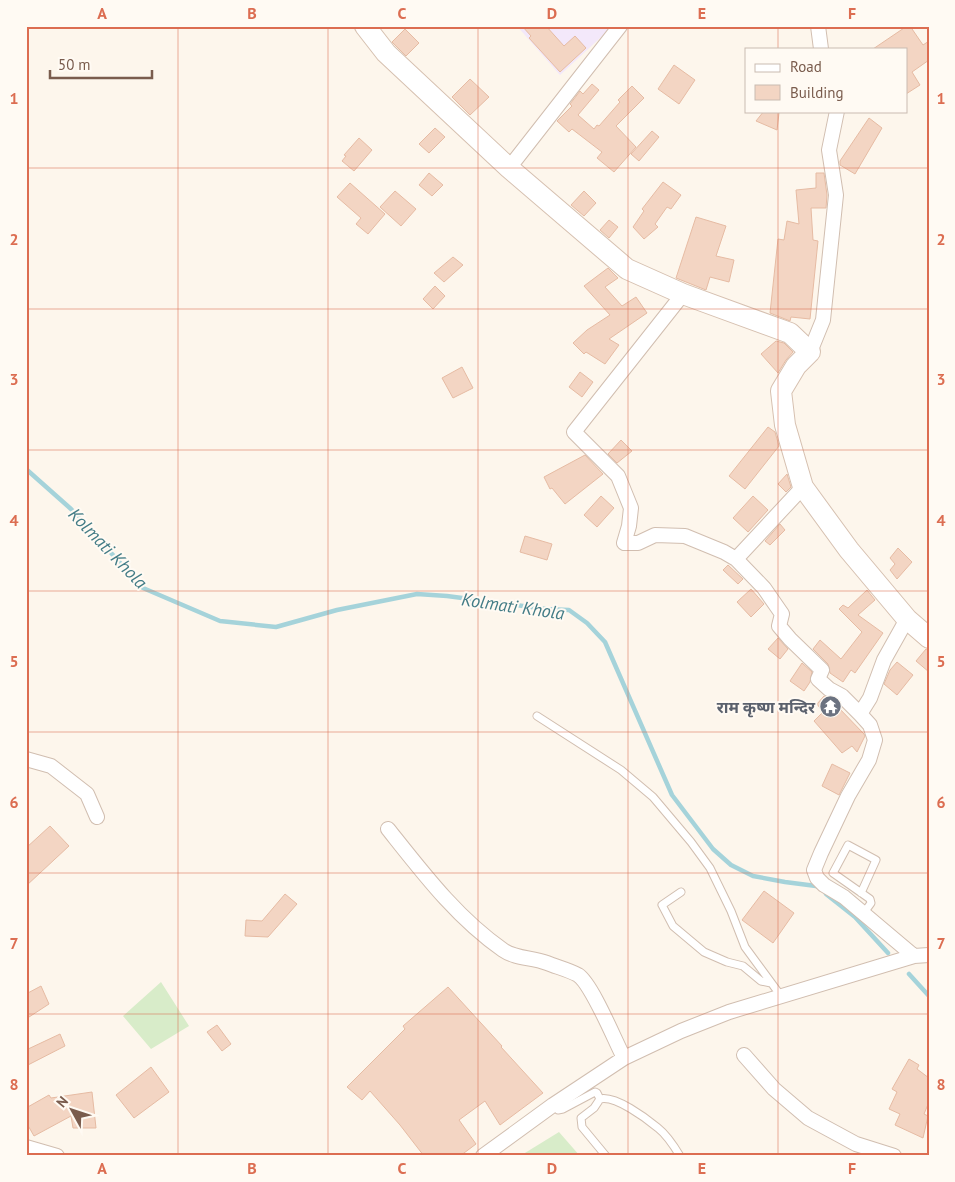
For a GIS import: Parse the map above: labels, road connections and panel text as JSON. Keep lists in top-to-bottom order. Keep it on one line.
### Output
{"water":["Kolmati Khola"],"places":{"temple":["राम कृष्ण मन्दिर"]},"legend":["Road","Building"],"scale_bar":"50 m","north":"top left","grid":{"columns":["A","B","C","D","E","F"],"rows":["1","2","3","4","5","6","7","8"]}}
